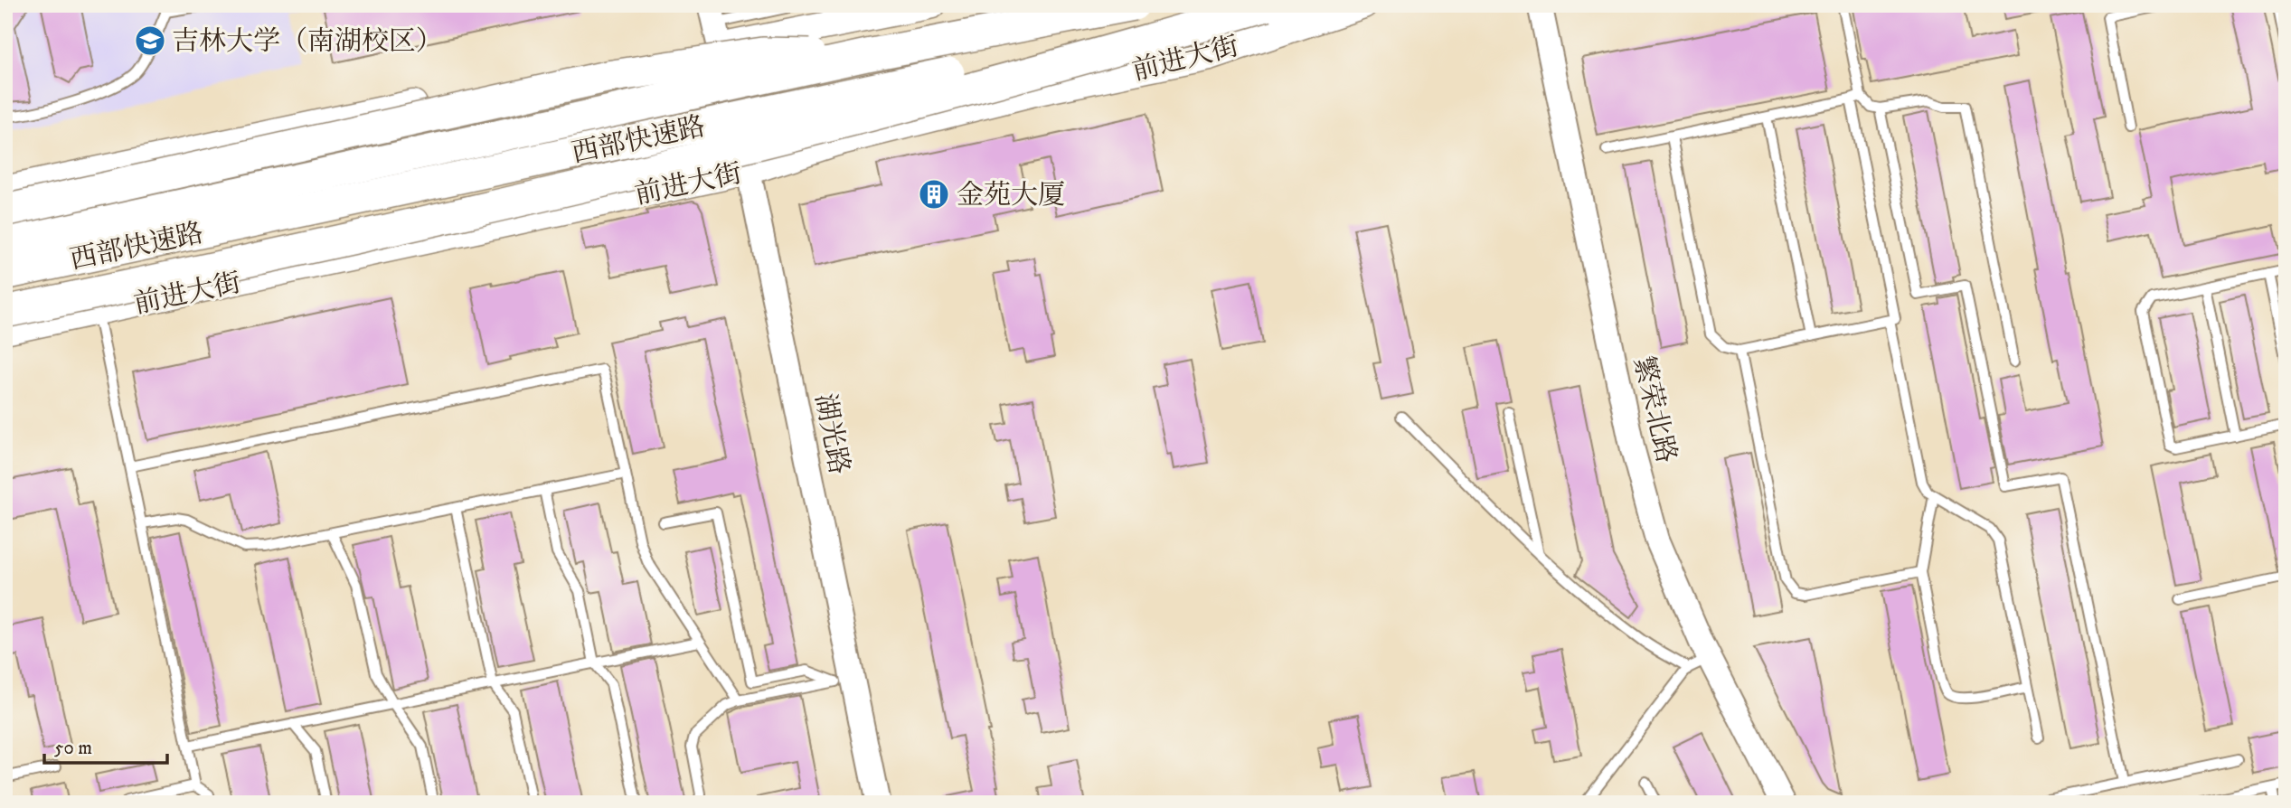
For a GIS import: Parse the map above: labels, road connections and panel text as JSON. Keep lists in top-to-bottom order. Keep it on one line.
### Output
{"streets":{"highway":["西部快速路"],"main road":["前进大街"],"street":["繁荣北路","湖光路"]},"crossings":[["前进大街","湖光路"]],"places":{"school or university":["吉林大学（南湖校区）"],"building":["金苑大厦"]},"scale_bar":"50 m"}
